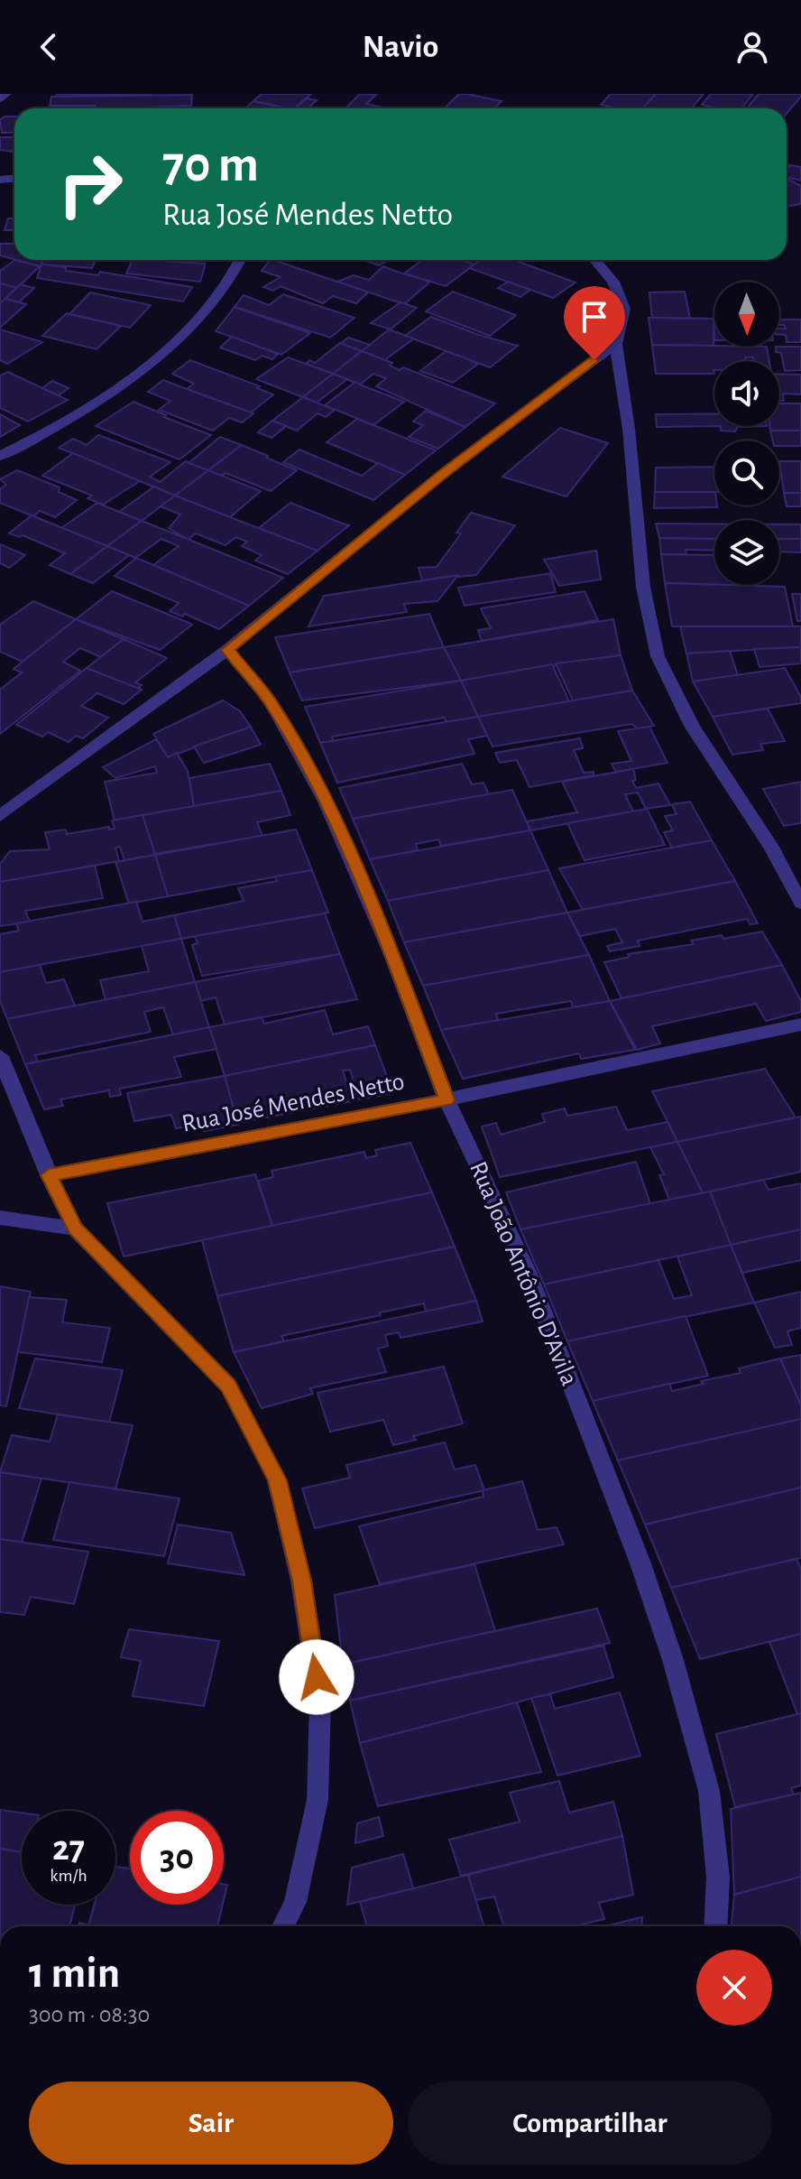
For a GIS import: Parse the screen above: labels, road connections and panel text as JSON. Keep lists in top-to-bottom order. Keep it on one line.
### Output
{"streets":{"street":["Rua José Mendes Netto","Rua João Antônio D'Avila"]},"crossings":[["Rua José Mendes Netto","Rua João Antônio D'Avila"]],"north":"bottom","page":{"header":"Navio","turn":["70 m","Rua José Mendes Netto"],"speed":"27 km/h","limit":"30","heading":["1 min","300 m · 08:30"],"buttons":["Sair","Compartilhar"]}}
